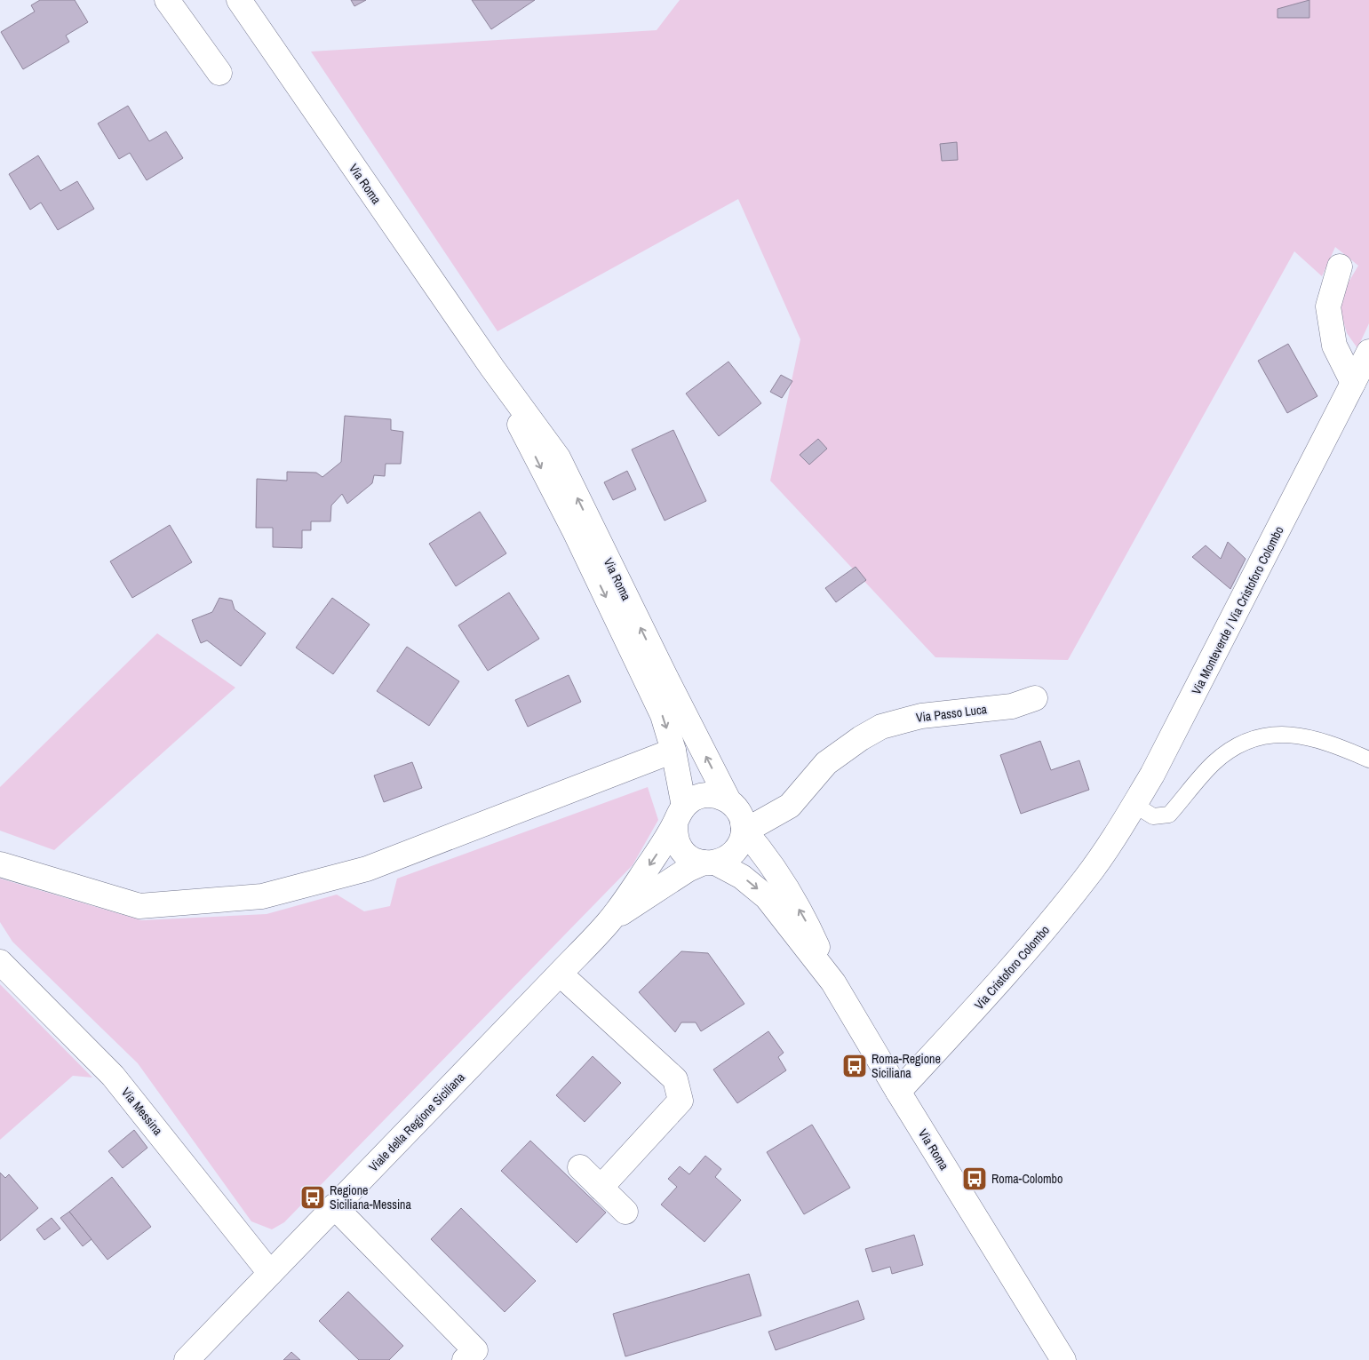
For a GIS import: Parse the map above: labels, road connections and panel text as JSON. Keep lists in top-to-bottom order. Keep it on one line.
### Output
{"streets":{"street":["Via Roma","Via Monteverde / Via Cristoforo Colombo","Via Passo Luca","Via Cristoforo Colombo","Via Messina","Viale della Regione Siciliana"]},"crossings":[["Via Roma","Via Passo Luca"],["Via Roma","Via Cristoforo Colombo"],["Via Monteverde / Via Cristoforo Colombo","Via Cristoforo Colombo"],["Via Messina","Viale della Regione Siciliana"]],"places":{"bus stop":["Roma-Regione Siciliana","Roma-Colombo","Regione Siciliana-Messina"]}}
